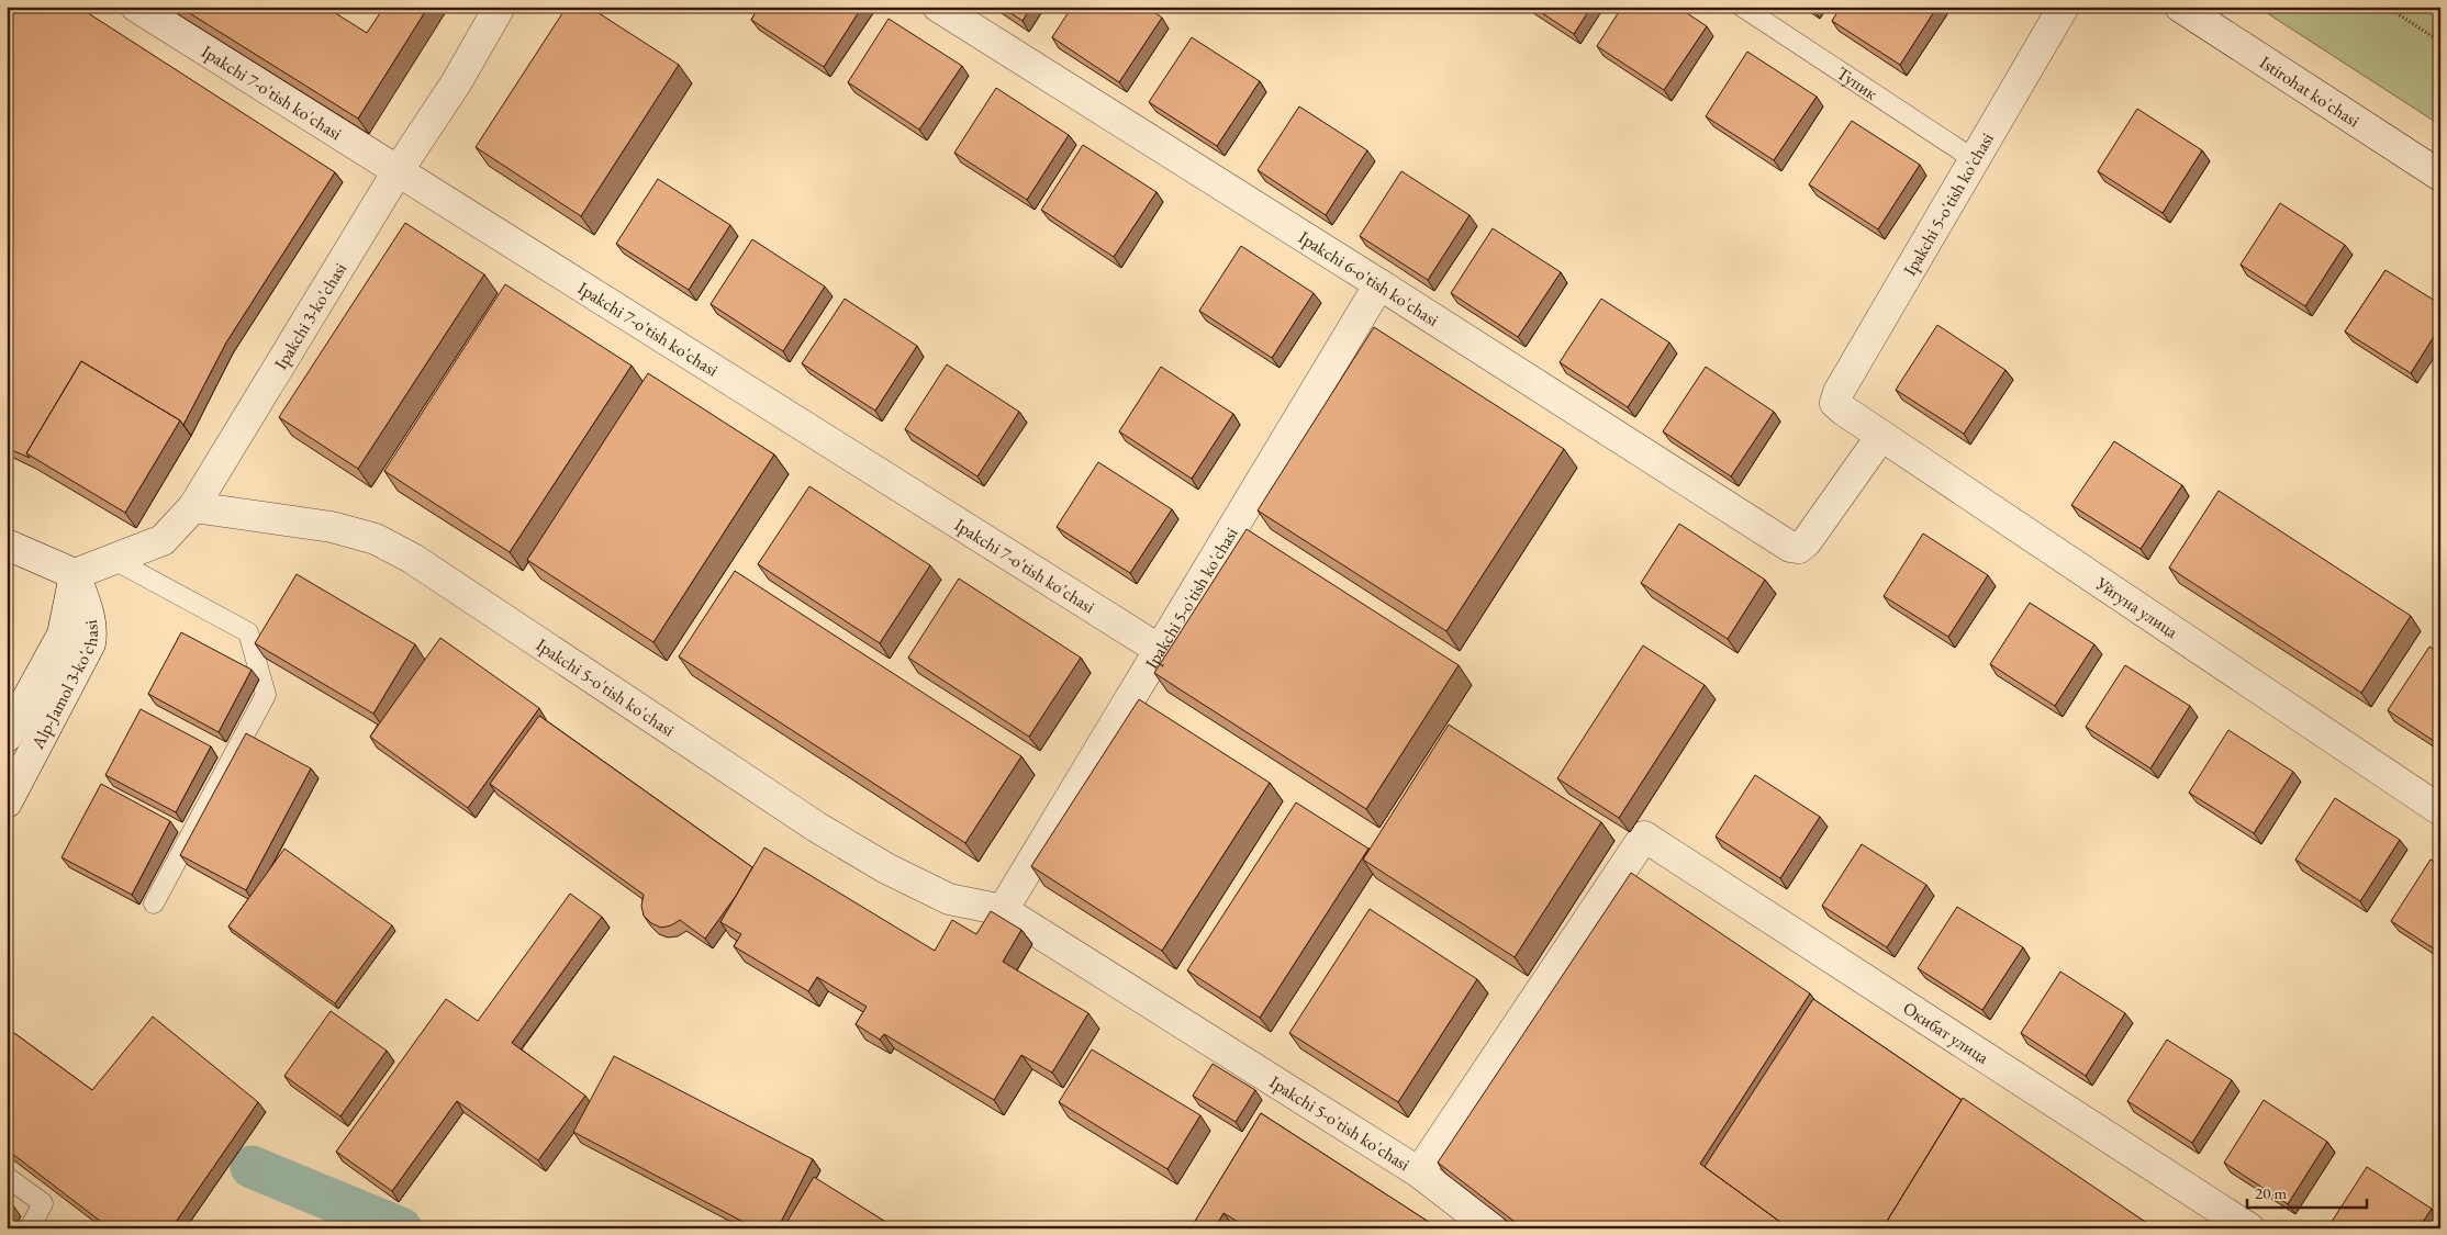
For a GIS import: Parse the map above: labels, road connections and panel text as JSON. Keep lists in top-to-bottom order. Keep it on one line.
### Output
{"streets":{"street":["Istirohat ko'chasi","Ipakchi 7-o'tish ko'chasi","Ipakchi 5-o'tish ko'chasi","Ipakchi 6-o'tish ko'chasi","Ipakchi 3-ko'chasi","Уйгуна улица","Alp-Jamol 3-ko'chasi","Окибат улица"],"lane":["Тупик"]},"crossings":[["Тупик","Ipakchi 5-o'tish ko'chasi"],["Ipakchi 7-o'tish ko'chasi","Ipakchi 5-o'tish ko'chasi"],["Ipakchi 7-o'tish ko'chasi","Ipakchi 3-ko'chasi"],["Ipakchi 5-o'tish ko'chasi","Ipakchi 6-o'tish ko'chasi"],["Ipakchi 5-o'tish ko'chasi","Ipakchi 3-ko'chasi"],["Ipakchi 5-o'tish ko'chasi","Уйгуна улица"],["Ipakchi 5-o'tish ko'chasi","Окибат улица"],["Ipakchi 6-o'tish ko'chasi","Уйгуна улица"],["Ipakchi 3-ko'chasi","Alp-Jamol 3-ko'chasi"]],"scale_bar":"20 m"}
